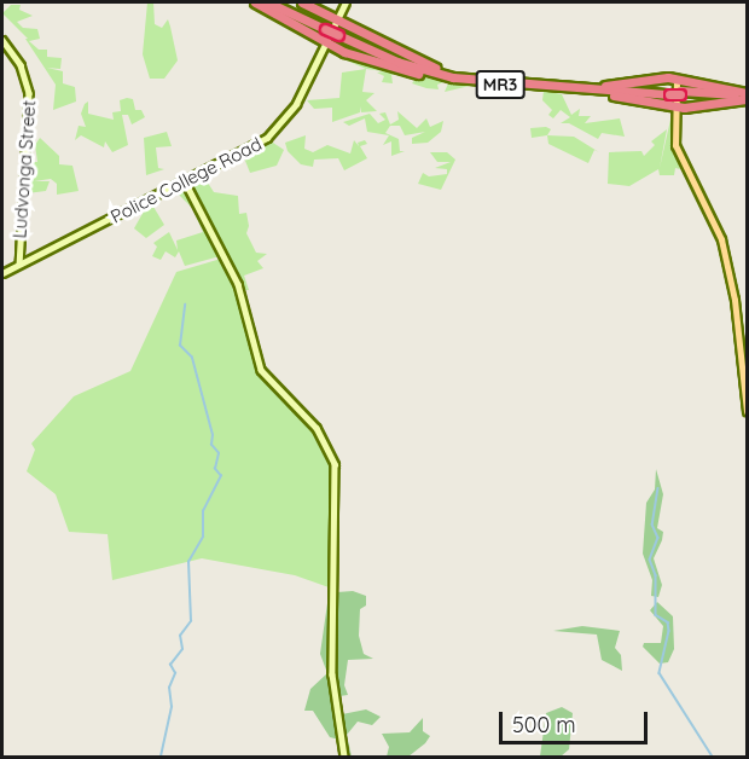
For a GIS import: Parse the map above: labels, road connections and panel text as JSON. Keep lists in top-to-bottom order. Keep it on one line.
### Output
{"streets":{"highway":["MR3"],"street":["Ludvonga Street","Police College Road"]},"crossings":[["Ludvonga Street","Police College Road"]],"scale_bar":"500 m"}
